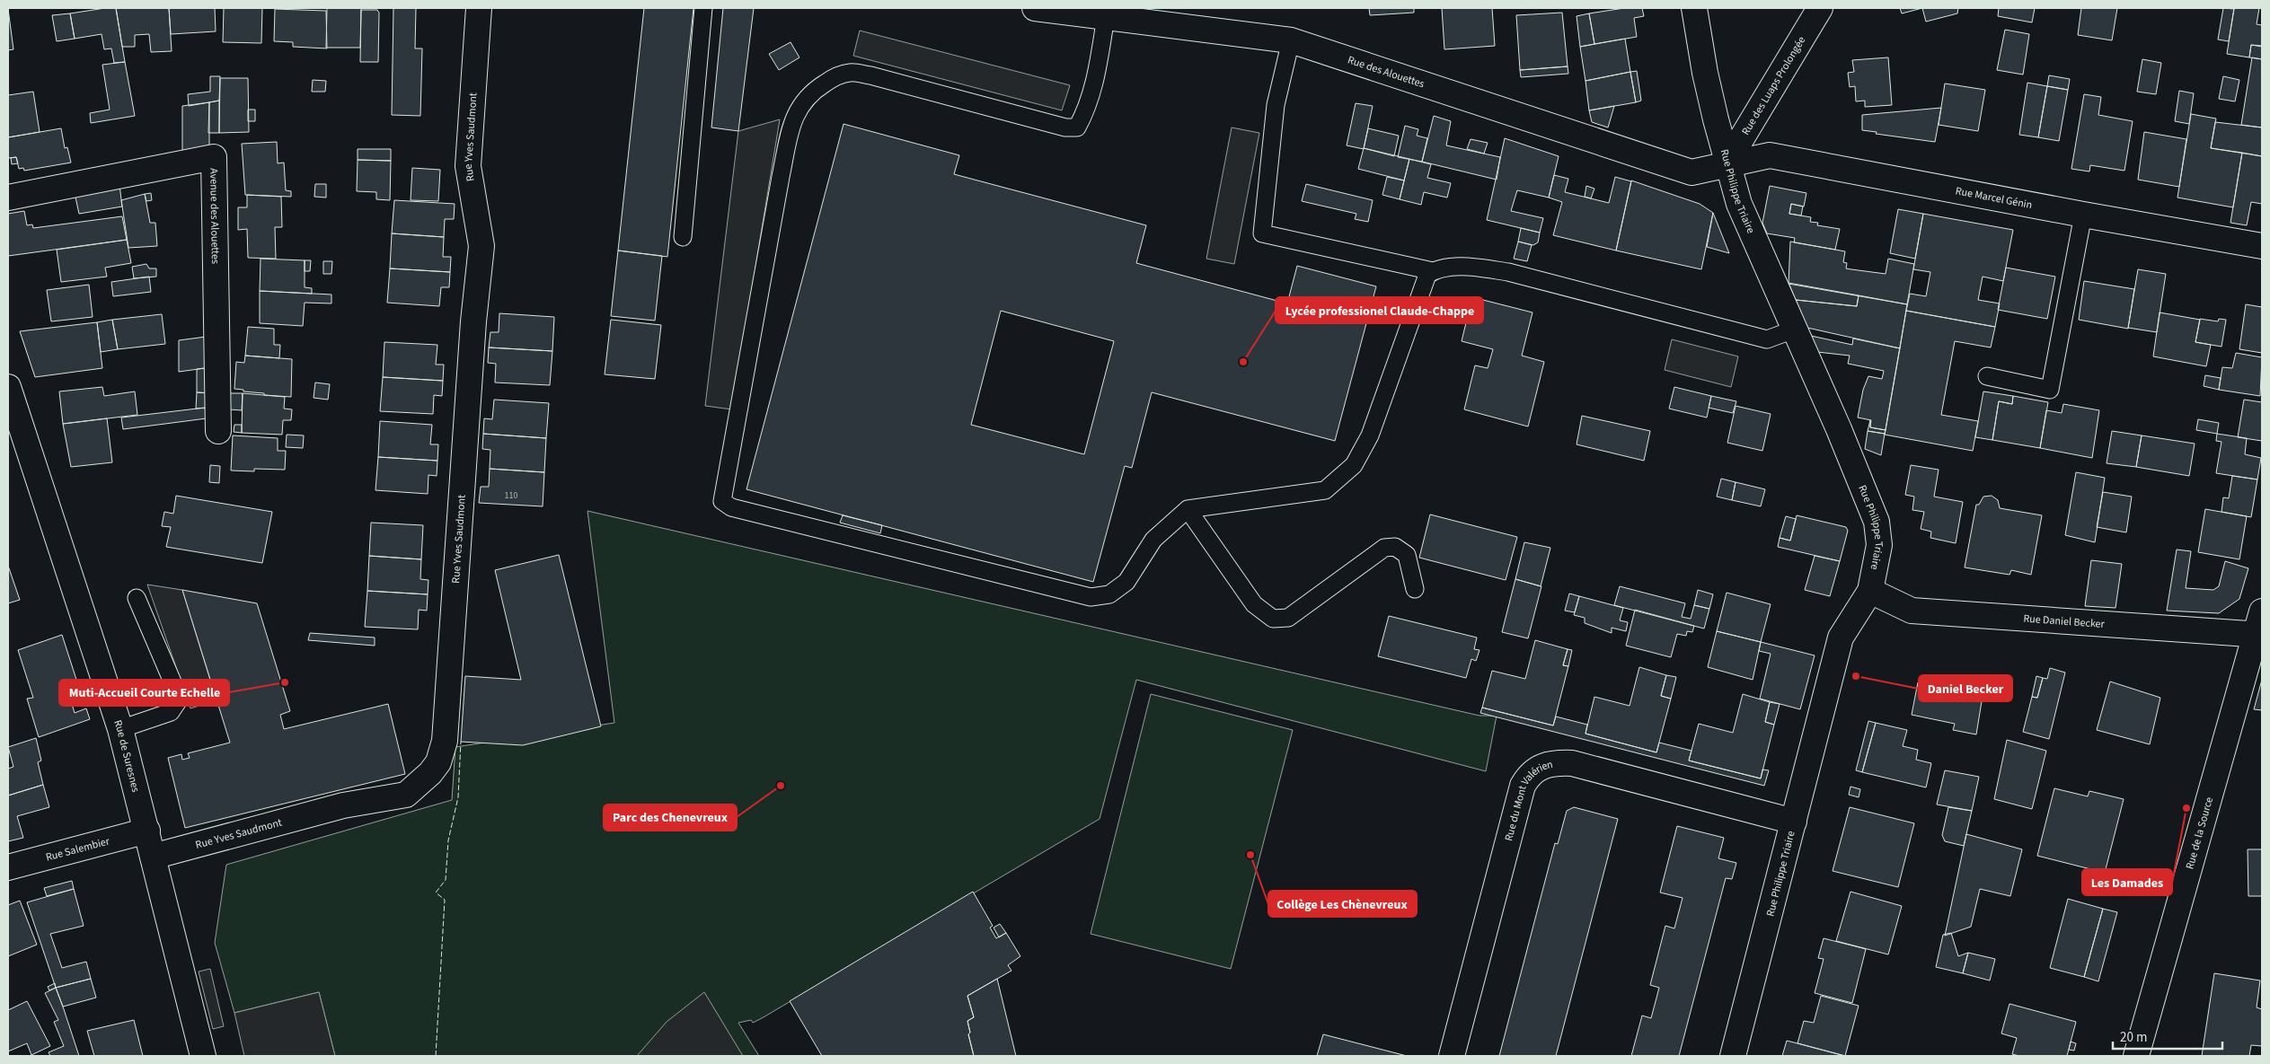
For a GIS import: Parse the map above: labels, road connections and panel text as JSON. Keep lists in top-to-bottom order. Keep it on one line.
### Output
{"streets":{"street":["Rue des Alouettes","Rue des Luaps Prolongée","Rue Yves Saudmont","Rue Philippe Triaire","Rue Marcel Génin","Avenue des Alouettes","Rue Daniel Becker","Rue de Suresnes","Rue du Mont Valérien","Rue de la Source","Rue Salembier"]},"crossings":[["Rue des Alouettes","Rue des Luaps Prolongée"],["Rue des Alouettes","Rue Philippe Triaire"],["Rue des Alouettes","Rue Marcel Génin"],["Rue des Luaps Prolongée","Rue Philippe Triaire"],["Rue des Luaps Prolongée","Rue Marcel Génin"],["Rue Yves Saudmont","Rue de Suresnes"],["Rue Philippe Triaire","Rue Marcel Génin"],["Rue Philippe Triaire","Rue Daniel Becker"],["Rue Philippe Triaire","Rue du Mont Valérien"],["Rue Daniel Becker","Rue de la Source"],["Rue de Suresnes","Rue Salembier"]],"places":["Lycée professionel Claude-Chappe","Daniel Becker","Muti-Accueil Courte Echelle","Parc des Chenevreux","Les Damades","Collège Les Chènevreux"],"house_numbers":["110"],"scale_bar":"20 m"}
